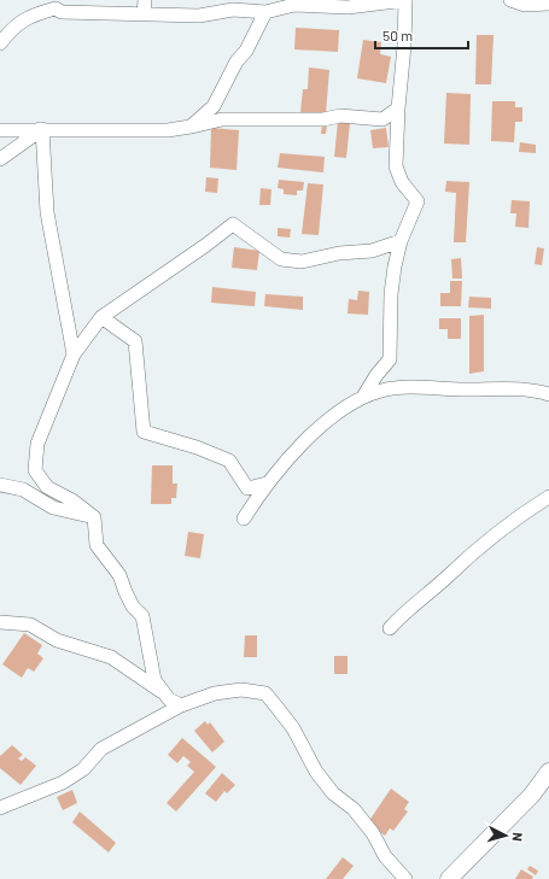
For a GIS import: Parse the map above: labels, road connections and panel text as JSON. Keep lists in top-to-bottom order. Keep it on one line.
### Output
{"scale_bar":"50 m","north":"right"}
